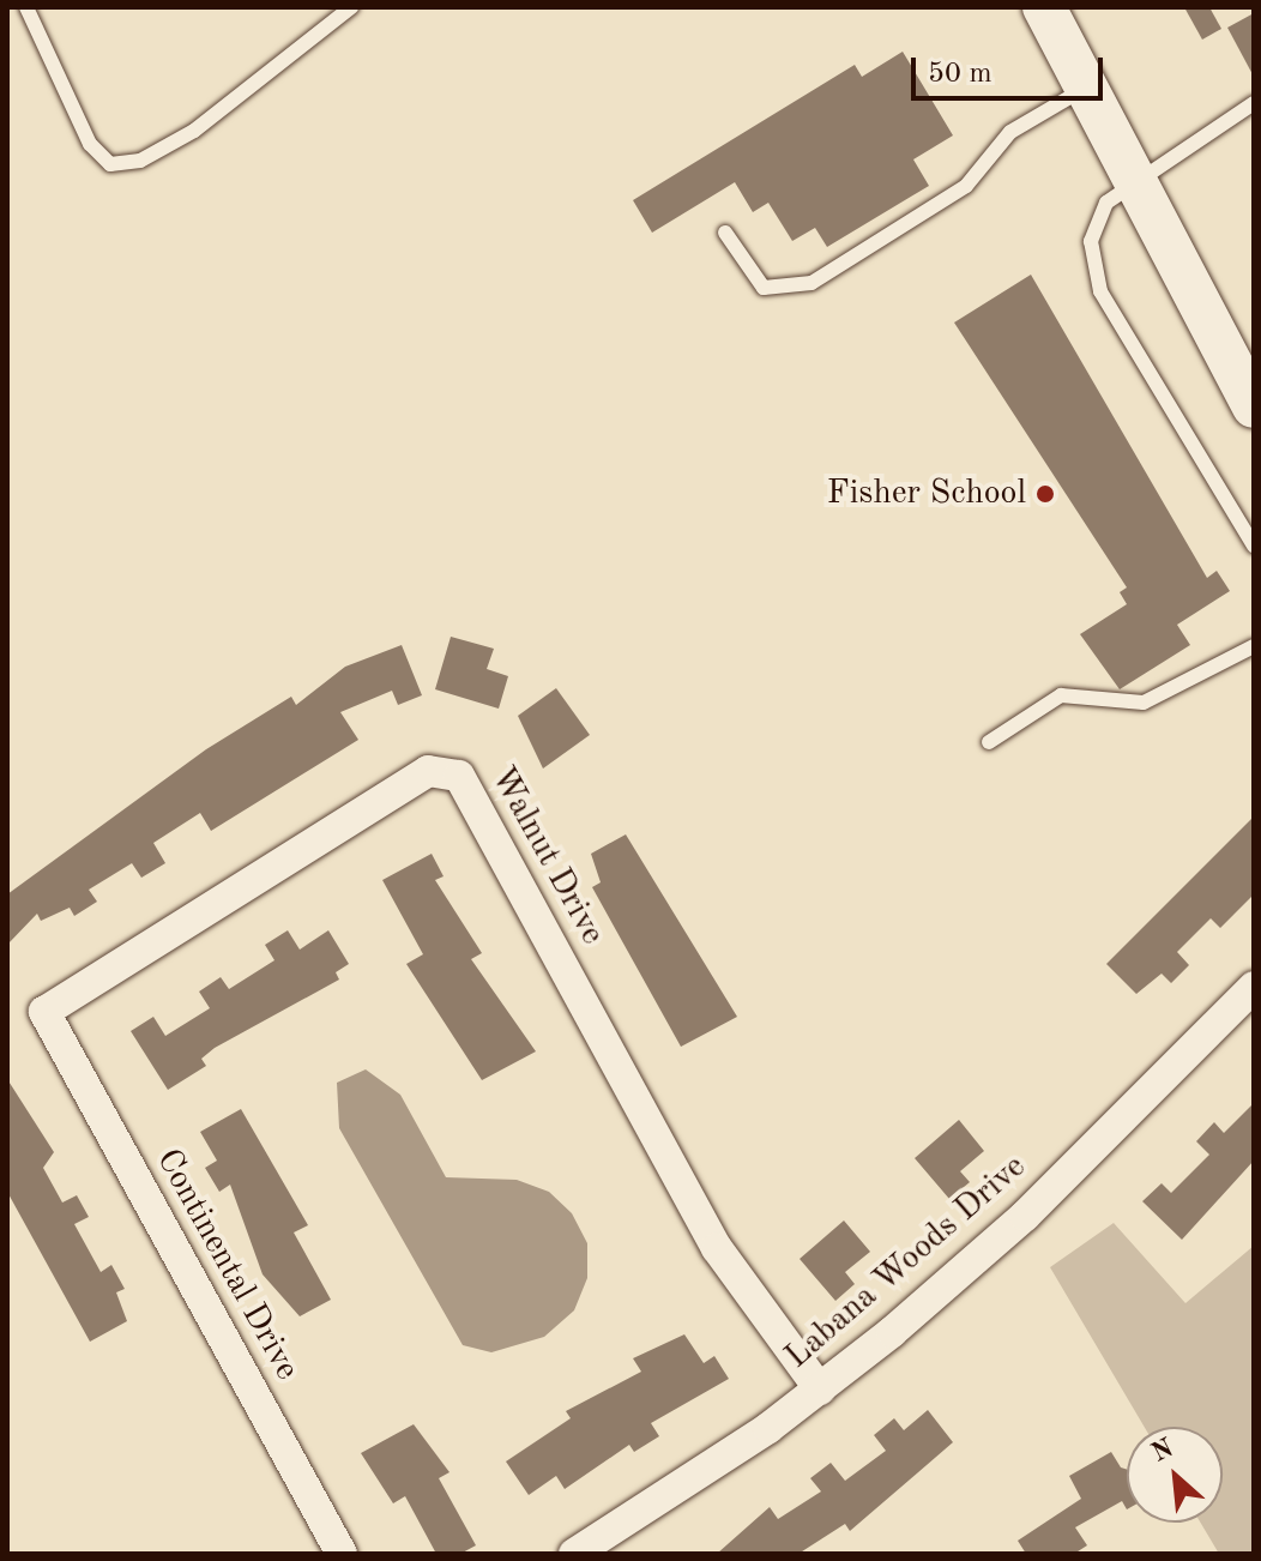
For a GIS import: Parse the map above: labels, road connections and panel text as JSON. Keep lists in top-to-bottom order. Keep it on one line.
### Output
{"streets":{"street":["Walnut Drive","Labana Woods Drive","Continental Drive"]},"crossings":[["Walnut Drive","Labana Woods Drive"],["Walnut Drive","Continental Drive"]],"places":["Fisher School"],"scale_bar":"50 m","north":"top left"}
